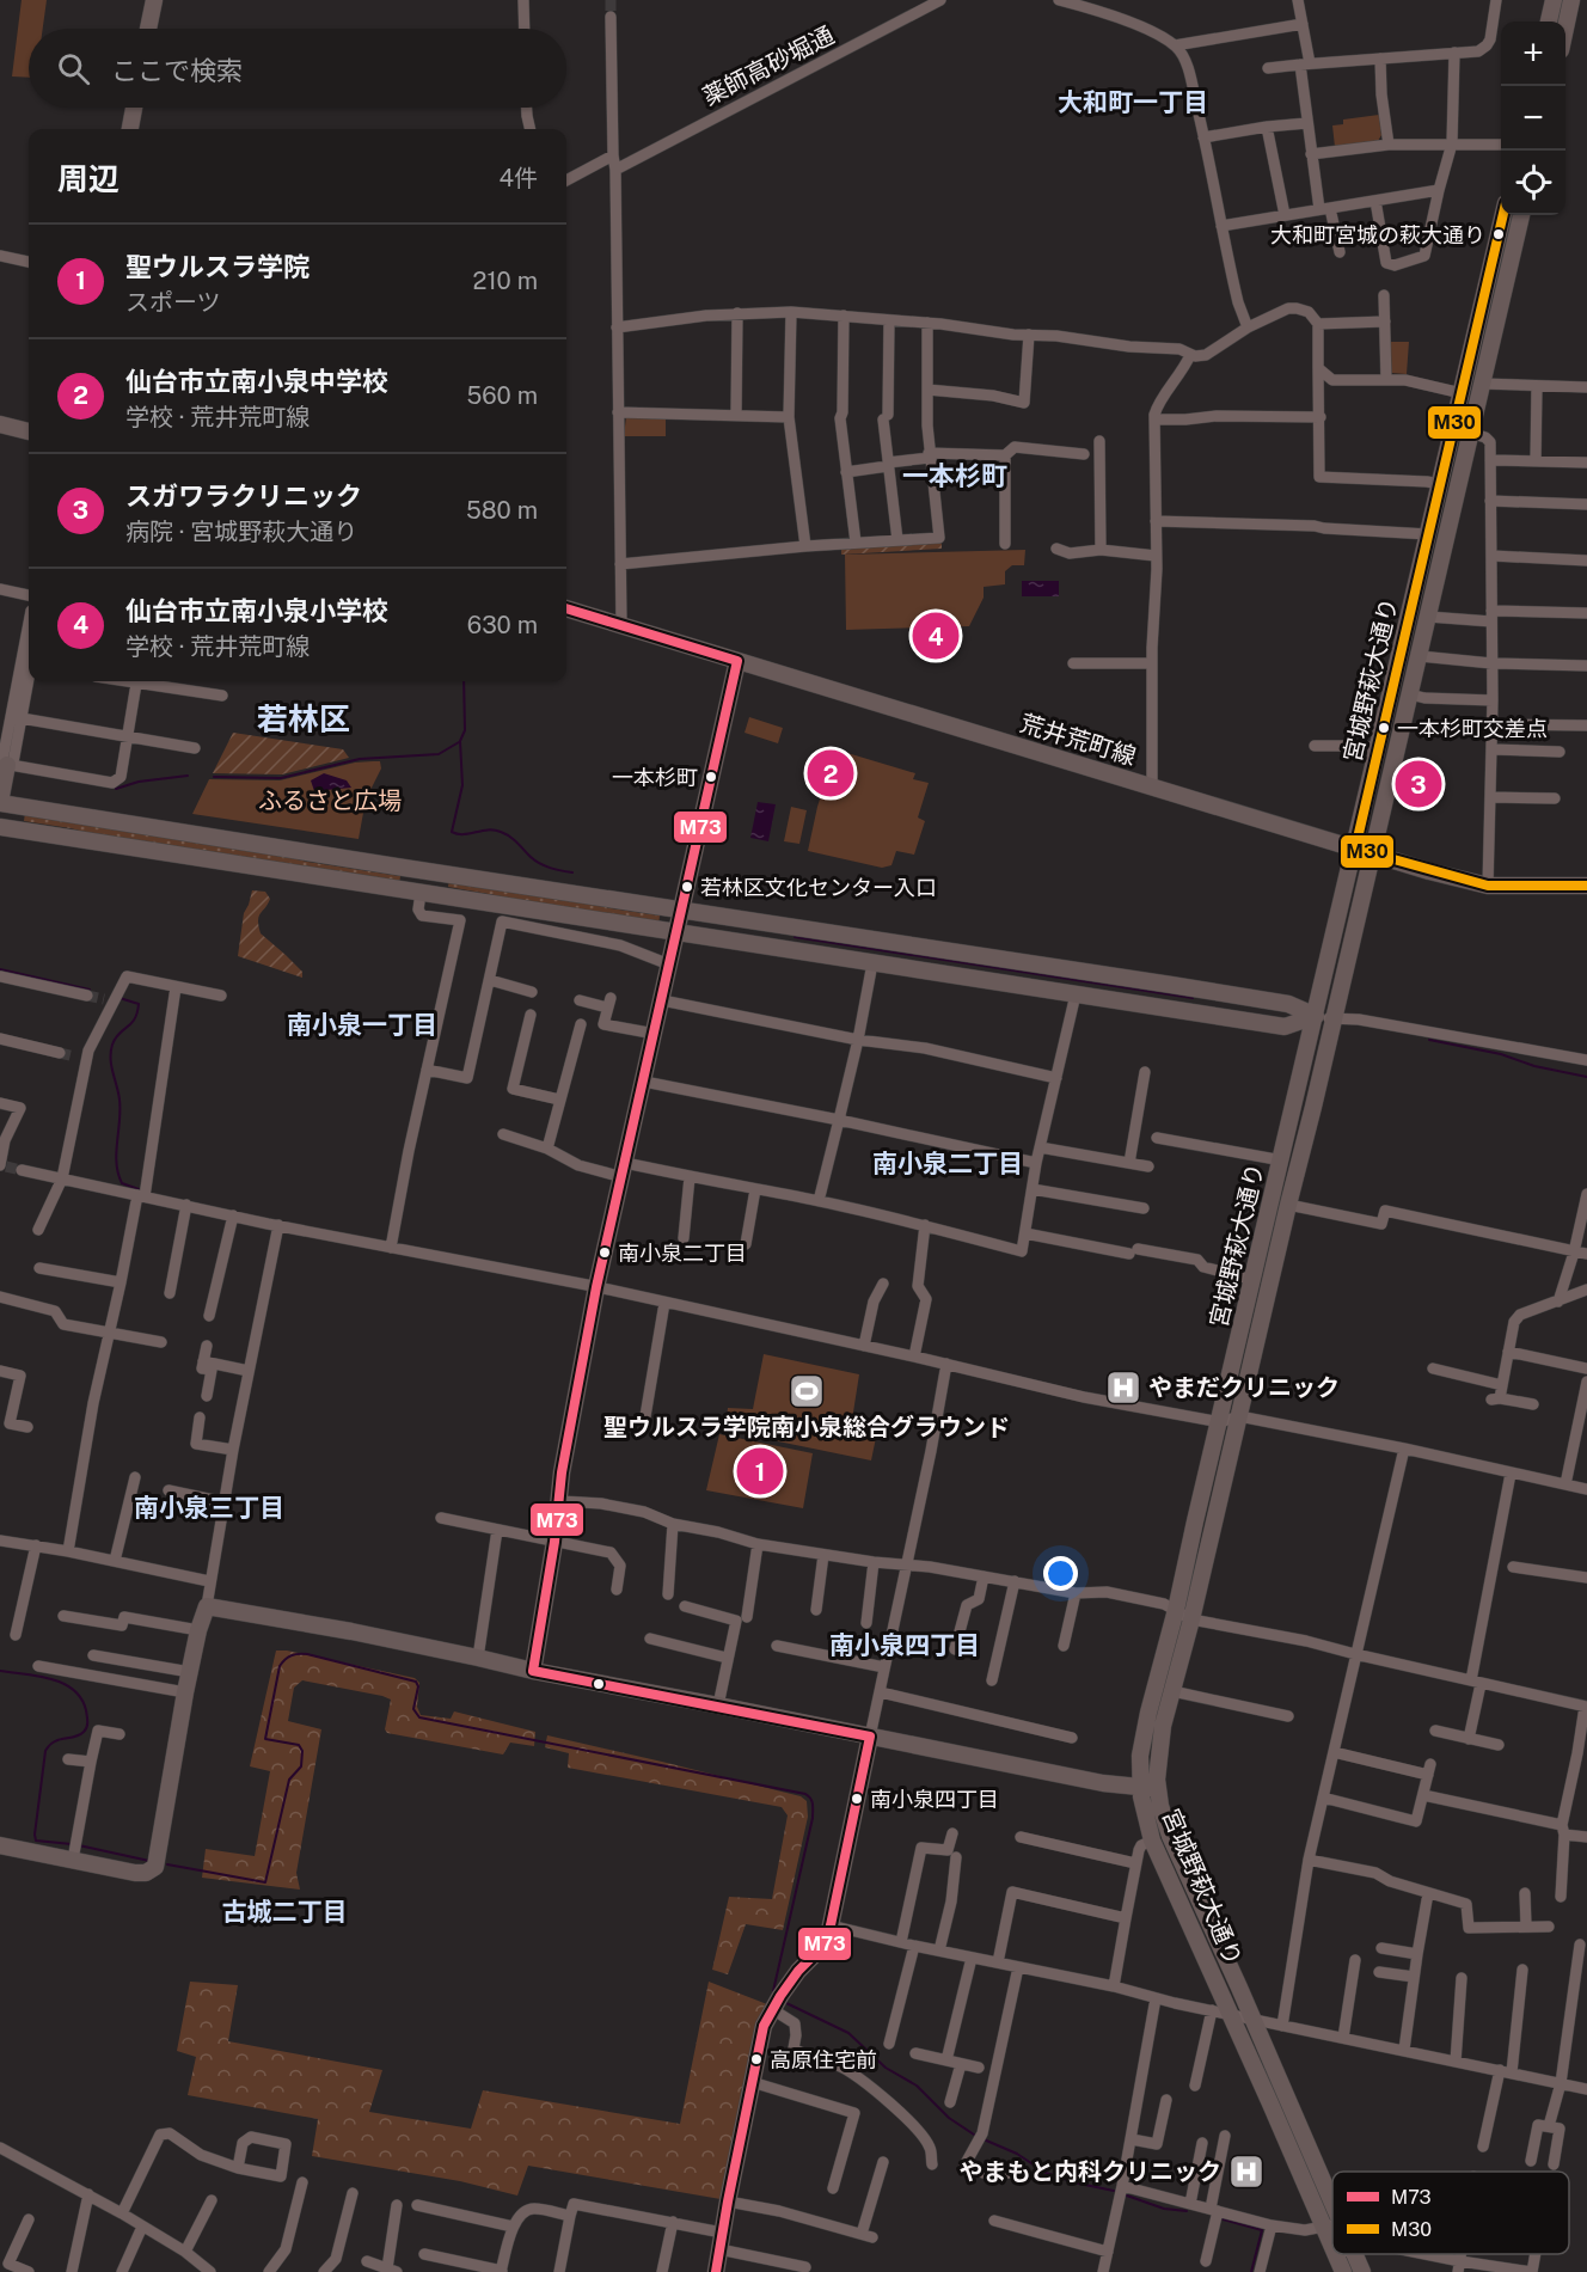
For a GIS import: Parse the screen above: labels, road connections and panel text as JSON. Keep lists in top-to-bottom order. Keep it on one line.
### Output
{"streets":{"street":["薬師高砂堀通","宮城野萩大通り","荒井荒町線"]},"crossings":[["宮城野萩大通り","荒井荒町線"]],"districts":["大和町一丁目","一本杉町","若林区","南小泉一丁目","南小泉二丁目","南小泉三丁目","南小泉四丁目","古城二丁目"],"parks":["ふるさと広場"],"places":{"other":["大和町宮城の萩大通り","一本杉町交差点","一本杉町","若林区文化センター入口","南小泉二丁目","南小泉四丁目","高原住宅前"],"hospital":["やまだクリニック","やまもと内科クリニック"],"sports":["聖ウルスラ学院南小泉総合グラウンド"]},"lines":["transit line M30","transit line M73"],"legend":["M73","M30"],"page":{"map_buttons":["+","−"],"search":"ここで検索","heading":["周辺","4件"],"list":[{"mark":"1","name":"聖ウルスラ学院","note":"スポーツ","value":"210 m"},{"mark":"2","name":"仙台市立南小泉中学校","note":"学校 · 荒井荒町線","value":"560 m"},{"mark":"3","name":"スガワラクリニック","note":"病院 · 宮城野萩大通り","value":"580 m"},{"mark":"4","name":"仙台市立南小泉小学校","note":"学校 · 荒井荒町線","value":"630 m"}],"pins":["4","2","3","1"]}}
